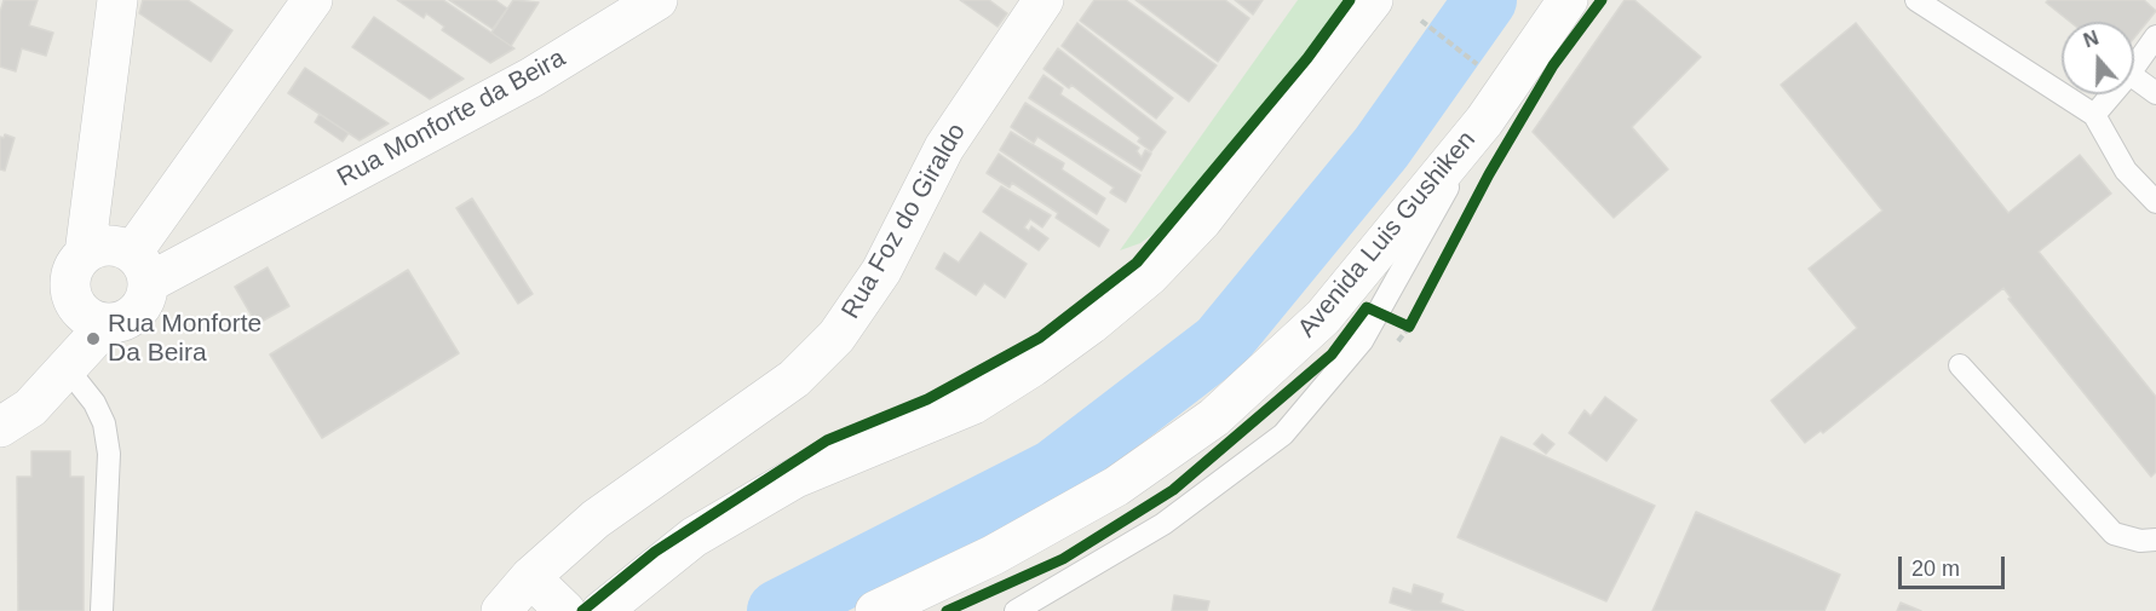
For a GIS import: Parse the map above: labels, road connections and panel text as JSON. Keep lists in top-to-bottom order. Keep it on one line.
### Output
{"streets":{"street":["Rua Monforte da Beira","Rua Foz do Giraldo","Avenida Luis Gushiken"]},"places":["Rua Monforte Da Beira"],"scale_bar":"20 m","north":"top"}
